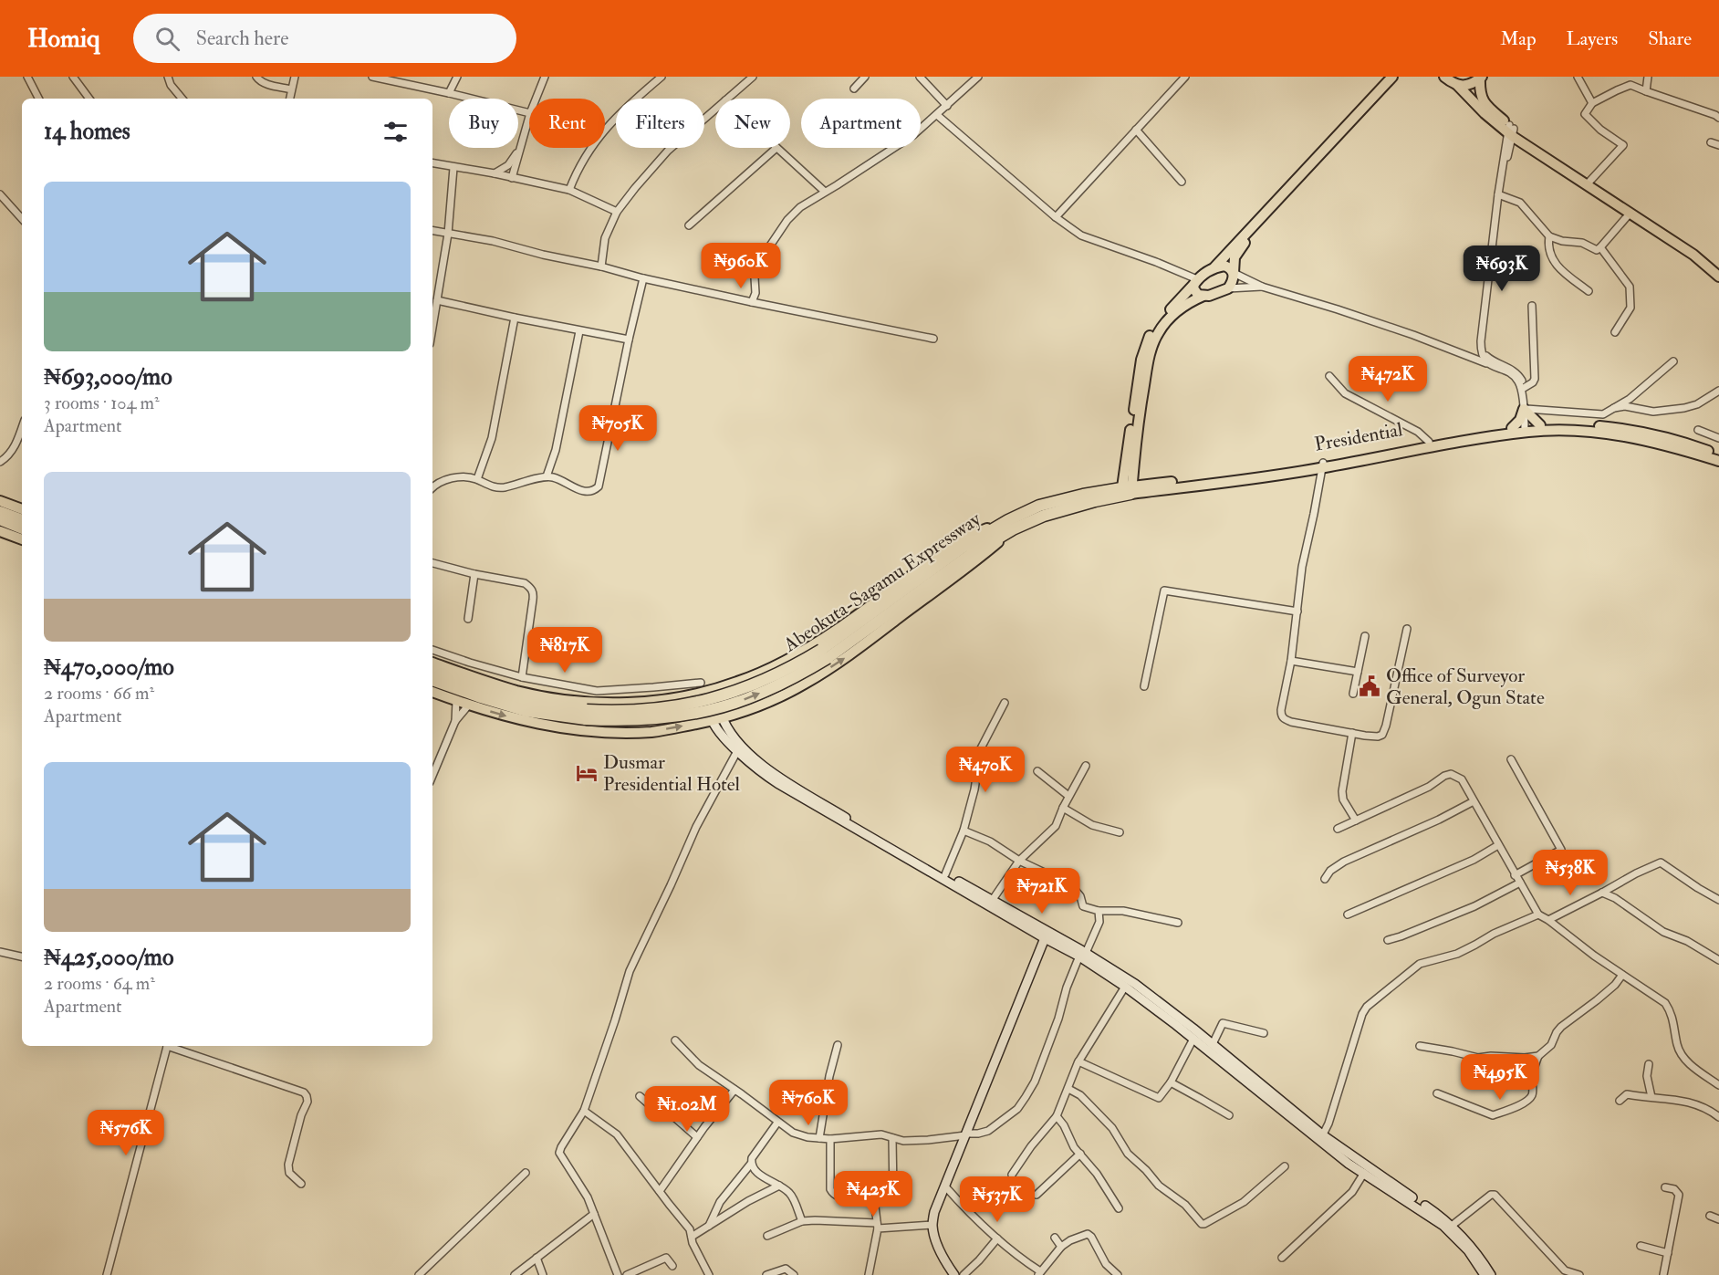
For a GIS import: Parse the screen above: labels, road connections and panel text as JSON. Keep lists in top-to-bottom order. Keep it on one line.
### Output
{"streets":{"highway":["Abeokuta-Sagamu Expressway"],"main road":["Presidential"]},"places":{"public building":["Office of Surveyor General, Ogun State"],"hotel":["Dusmar Presidential Hotel"]},"page":{"header":"Homiq","search":"Search here","nav":["Map","Layers","Share"],"chip":["Buy","Rent","Filters","New","Apartment"],"heading":"14 homes","list":[{"name":"₦693,000/mo","note":"3 rooms · 104 m² · Apartment"},{"name":"₦470,000/mo","note":"2 rooms · 66 m² · Apartment"},{"name":"₦425,000/mo","note":"2 rooms · 64 m² · Apartment"}],"price":["₦960K","₦693K","₦472K","₦705K","₦817K","₦470K","₦538K","₦721K","₦495K","₦760K","₦1.02M","₦576K","₦425K","₦537K"]}}
